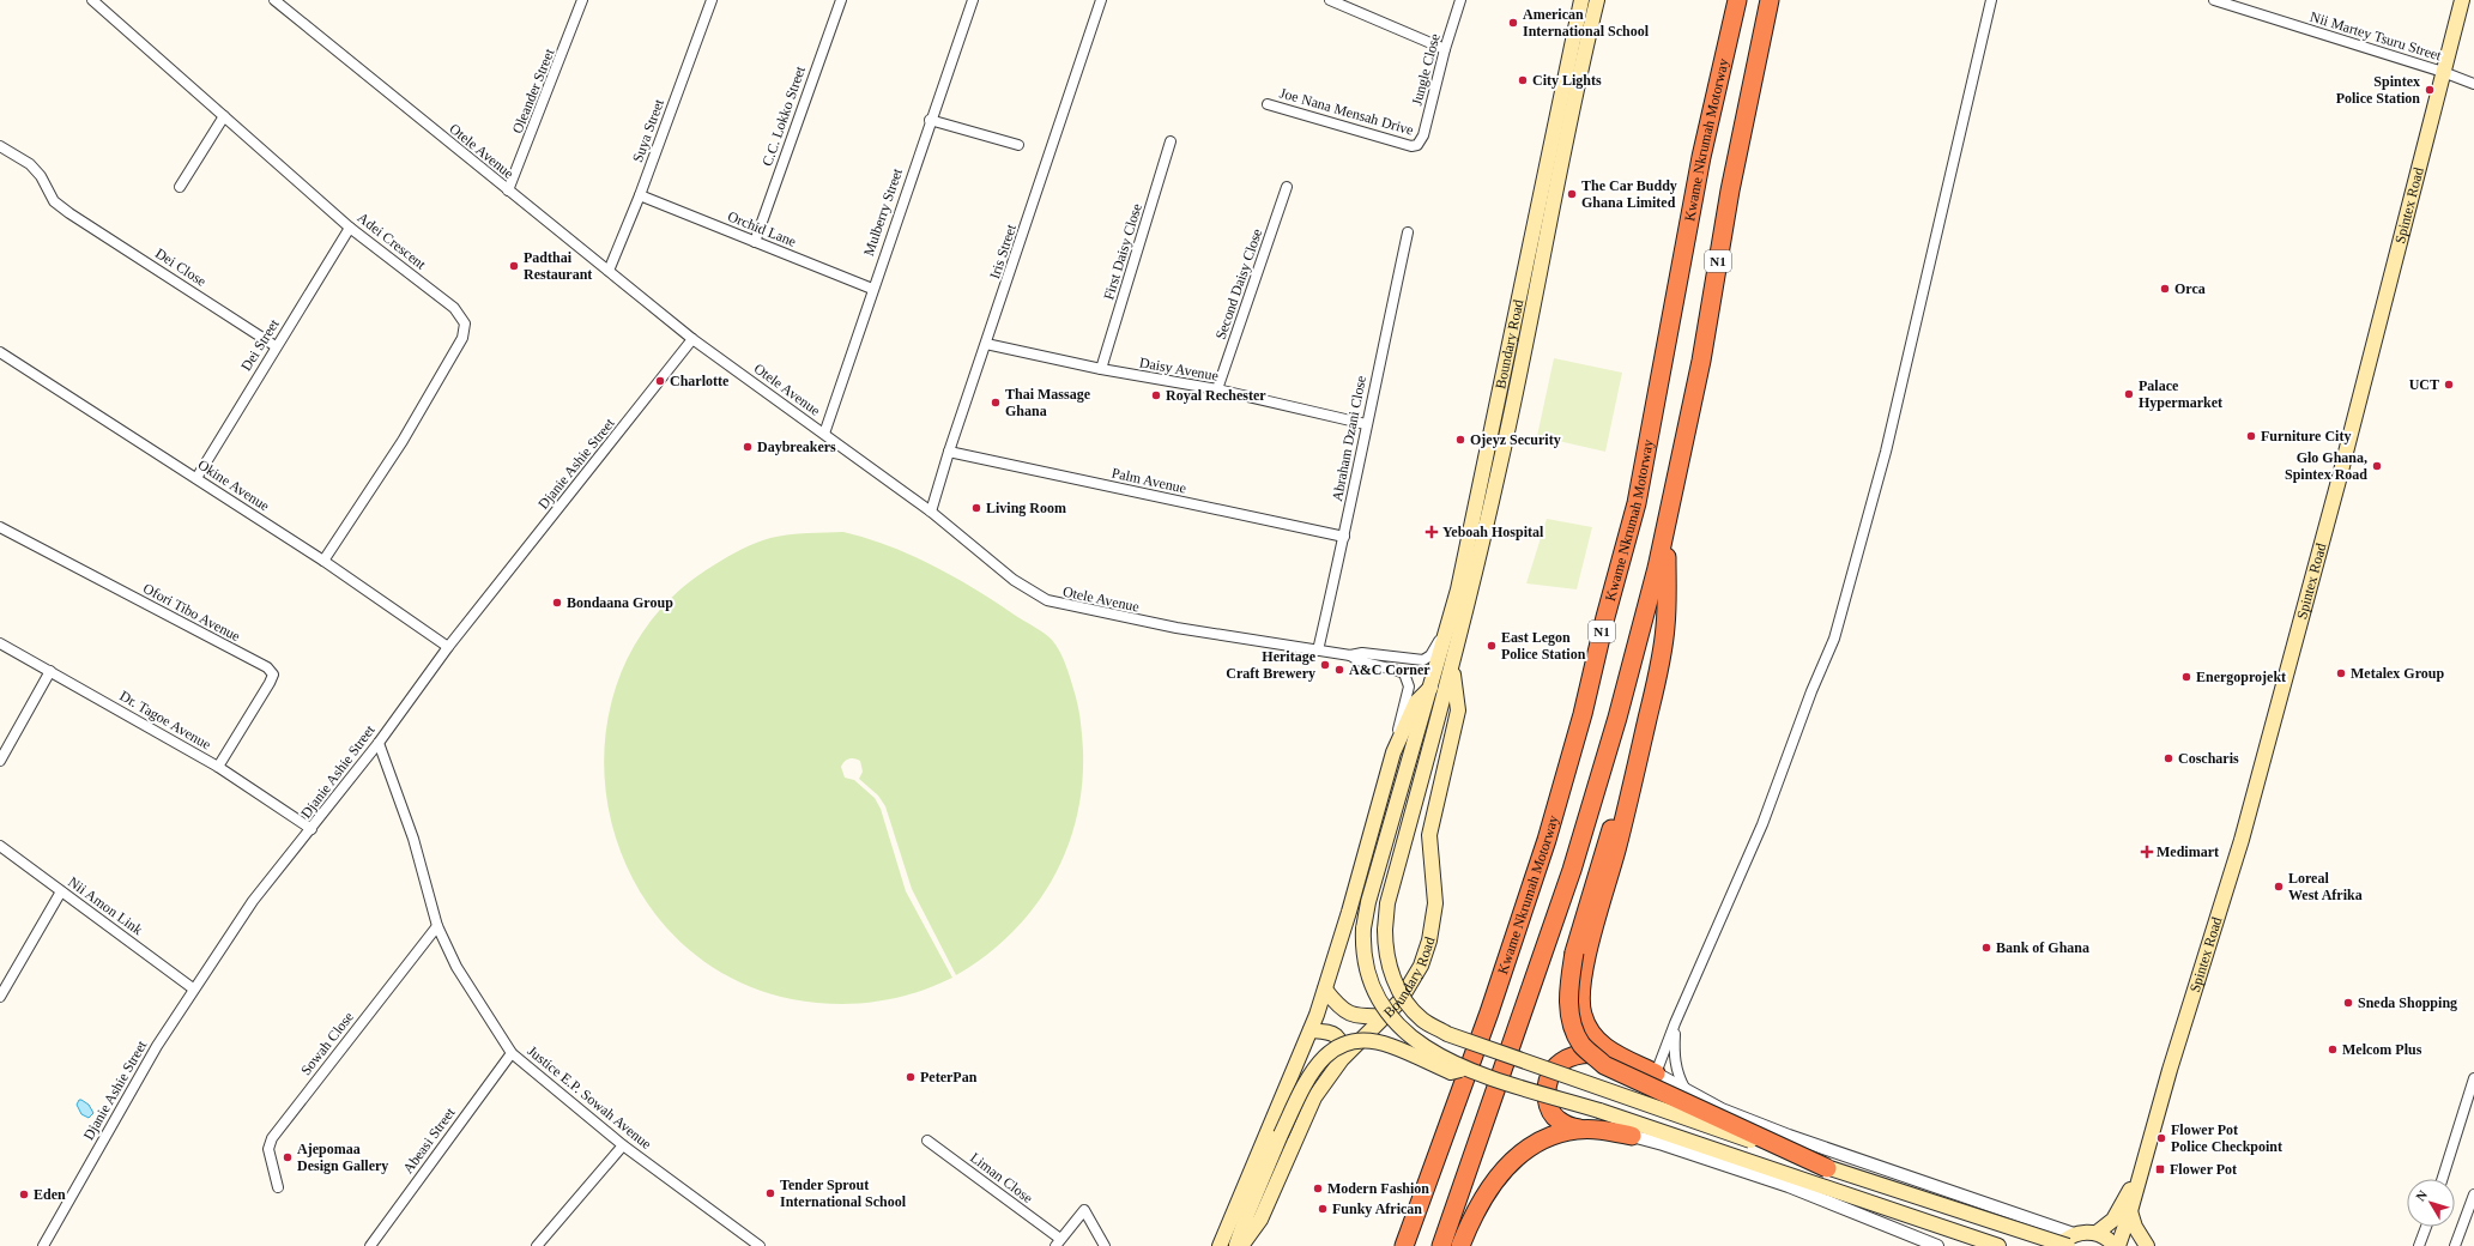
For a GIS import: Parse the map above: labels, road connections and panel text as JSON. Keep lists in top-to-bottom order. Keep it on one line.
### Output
{"streets":{"highway":["Kwame Nkrumah Motorway","N1"],"main road":["Spintex Road","Boundary Road"],"street":["Nii Martey Tsuru Street","Jungle Close","Oleander Street","Joe Nana Mensah Drive","C.C. Lokko Street","Suya Street","Otele Avenue","Mulberry Street","Orchid Lane","Adei Crescent","Iris Street","First Daisy Close","Dei Close","Second Daisy Close","Dei Street","Daisy Avenue","Abraham Dzani Close","Djanie Ashie Street","Palm Avenue","Okine Avenue","Ofori Tibo Avenue","Dr. Tagoe Avenue","Nii Amon Link","Sowah Close","Justice E.P. Sowah Avenue","Abeasi Street","Liman Close"]},"crossings":[["Nii Martey Tsuru Street","Spintex Road"],["Jungle Close","Joe Nana Mensah Drive"],["Oleander Street","Otele Avenue"],["C.C. Lokko Street","Orchid Lane"],["Suya Street","Otele Avenue"],["Suya Street","Orchid Lane"],["Otele Avenue","Mulberry Street"],["Otele Avenue","Iris Street"],["Otele Avenue","Boundary Road"],["Otele Avenue","Abraham Dzani Close"],["Otele Avenue","Djanie Ashie Street"],["Mulberry Street","Orchid Lane"],["Adei Crescent","Dei Street"],["Adei Crescent","Okine Avenue"],["Iris Street","Daisy Avenue"],["Iris Street","Palm Avenue"],["First Daisy Close","Daisy Avenue"],["Dei Close","Dei Street"],["Second Daisy Close","Daisy Avenue"],["Dei Street","Okine Avenue"],["Daisy Avenue","Abraham Dzani Close"],["Abraham Dzani Close","Palm Avenue"],["Djanie Ashie Street","Okine Avenue"],["Djanie Ashie Street","Dr. Tagoe Avenue"],["Djanie Ashie Street","Nii Amon Link"],["Djanie Ashie Street","Justice E.P. Sowah Avenue"],["Ofori Tibo Avenue","Dr. Tagoe Avenue"],["Sowah Close","Justice E.P. Sowah Avenue"],["Justice E.P. Sowah Avenue","Abeasi Street"]],"places":{"other":["American International School","City Lights","Spintex Police Station","The Car Buddy Ghana Limited","Padthai Restaurant","Orca","Charlotte","UCT","Palace Hypermarket","Royal Rechester","Thai Massage Ghana","Furniture City","Ojeyz Security","Daybreakers","Glo Ghana, Spintex Road","Living Room","Bondaana Group","East Legon Police Station","Heritage Craft Brewery","A&C Corner","Metalex Group","Energoprojekt","Coscharis","Loreal West Afrika","Bank of Ghana","Sneda Shopping","Melcom Plus","PeterPan","Flower Pot Police Checkpoint","Ajepomaa Design Gallery","Modern Fashion","Tender Sprout International School","Eden","Funky African"],"health":["Yeboah Hospital","Medimart"],"transit":["Flower Pot"]},"north":"top left"}
